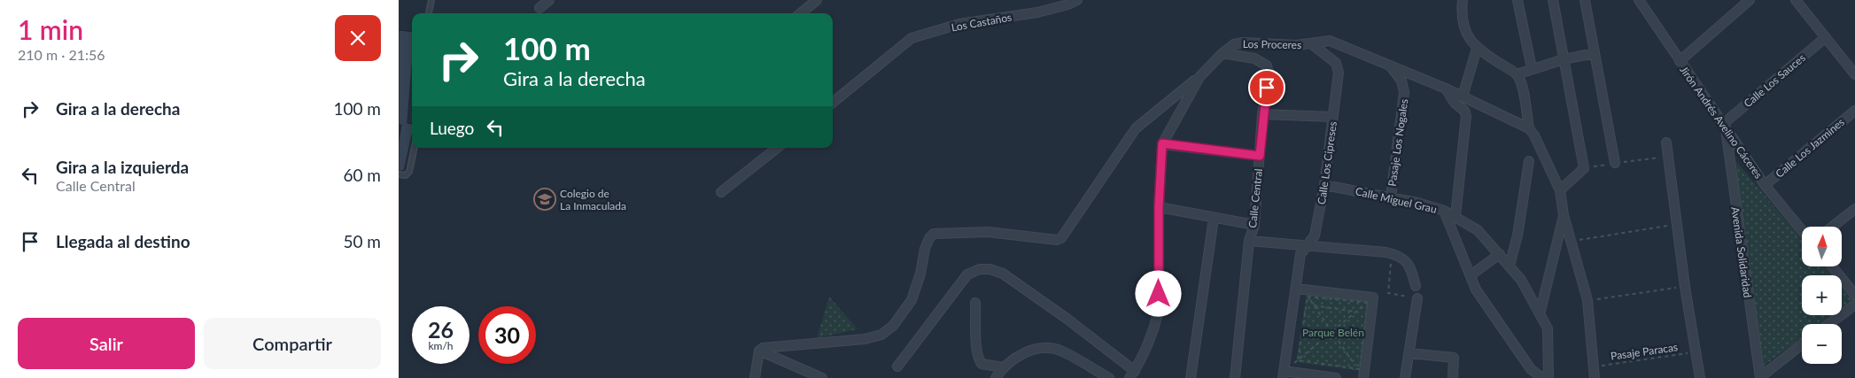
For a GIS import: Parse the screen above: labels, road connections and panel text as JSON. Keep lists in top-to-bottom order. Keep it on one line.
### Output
{"streets":{"street":["Los Castaños","Los Proceres","Calle Los Sauces","Jirón Andrés Avelino Cáceres","Pasaje Los Nogales","Calle Los Jazmines","Calle Los Cipreses","Calle Central","Calle Miguel Grau","Avenida Solidaridad"],"path":["Pasaje Paracas"]},"crossings":[["Los Proceres","Pasaje Los Nogales"],["Los Proceres","Calle Los Cipreses"],["Los Proceres","Calle Central"],["Calle Los Sauces","Jirón Andrés Avelino Cáceres"],["Calle Los Sauces","Avenida Solidaridad"],["Jirón Andrés Avelino Cáceres","Calle Los Jazmines"],["Jirón Andrés Avelino Cáceres","Avenida Solidaridad"],["Pasaje Los Nogales","Calle Miguel Grau"],["Calle Los Cipreses","Calle Miguel Grau"]],"parks":["Parque Belén"],"places":{"school or university":["Colegio de La Inmaculada"]},"north":"top","page":{"heading":["1 min","210 m · 21:56"],"turn":["100 m","Gira a la derecha"],"list":[{"name":"Gira a la derecha","value":"100 m"},{"name":"Gira a la izquierda","note":"Calle Central","value":"60 m"},{"name":"Llegada al destino","value":"50 m"}],"then":"Luego","map_buttons":["+","−"],"speed":"26 km/h","limit":"30","buttons":["Salir","Compartir"]}}
